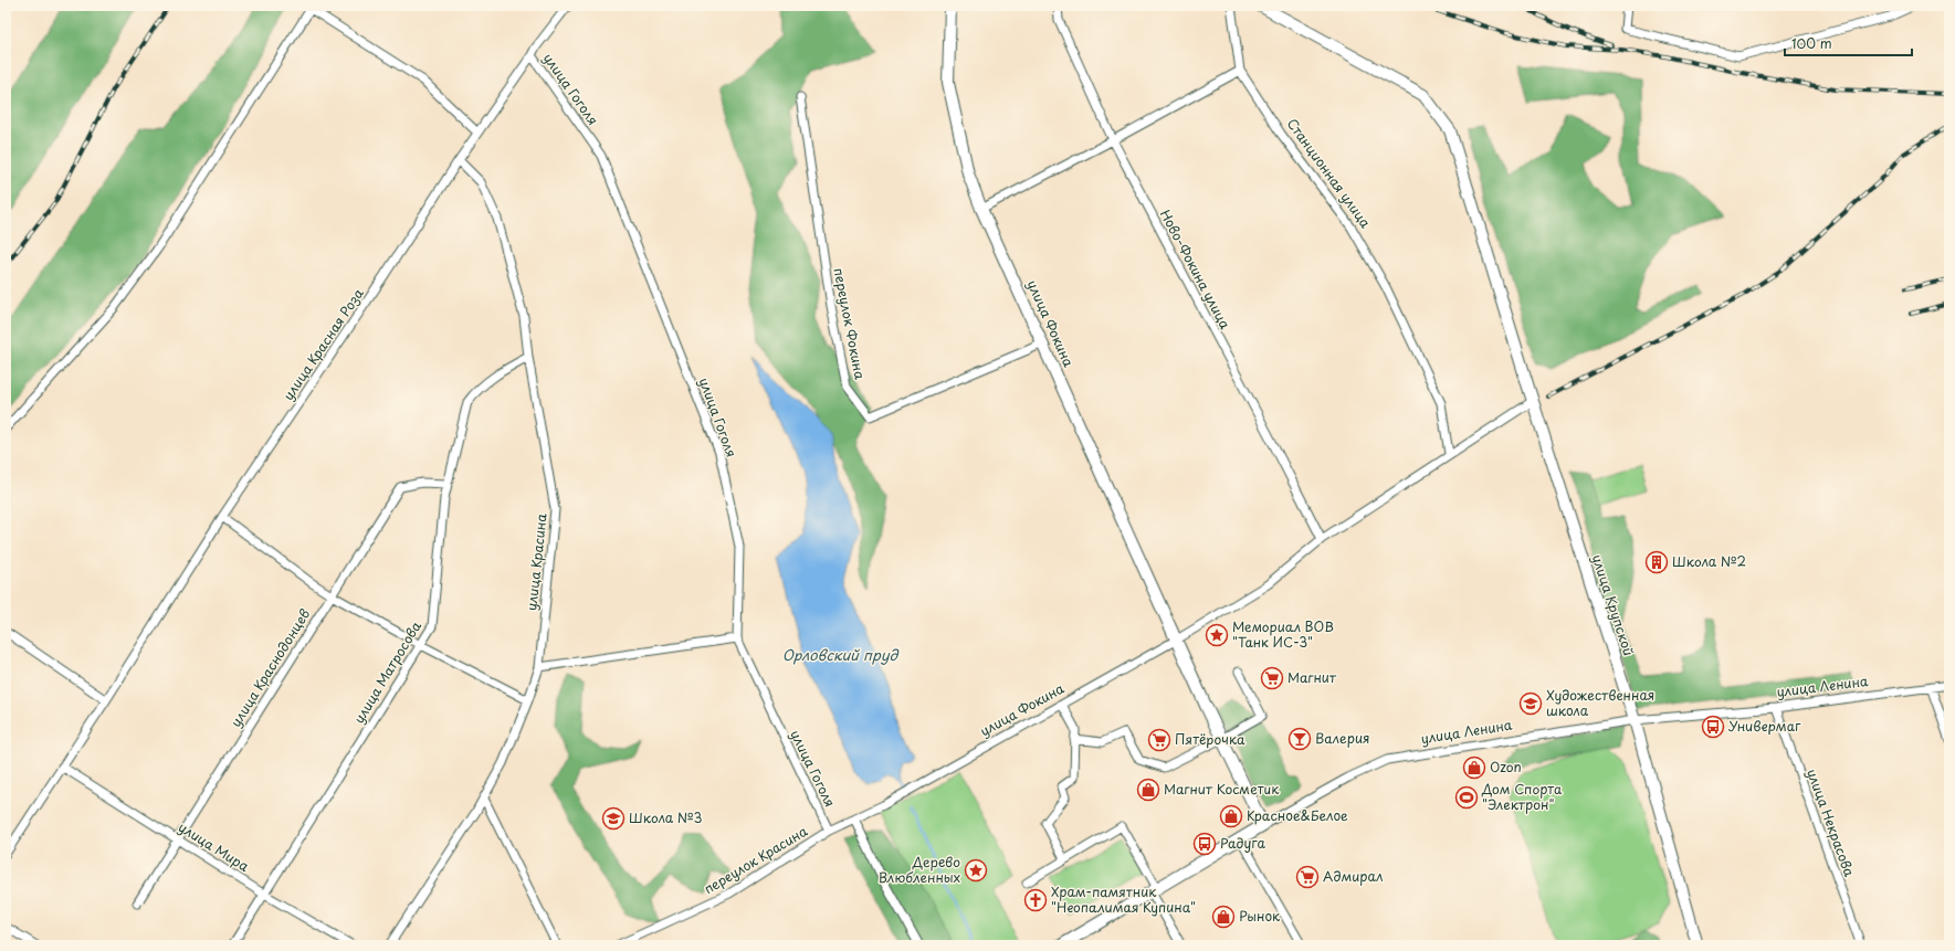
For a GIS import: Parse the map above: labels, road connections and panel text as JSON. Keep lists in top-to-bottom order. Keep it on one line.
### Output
{"streets":{"main road":["улица Фокина","улица Крупской","улица Ленина"],"street":["улица Гоголя","Станционная улица","Ново-Фокина улица","переулок Фокина","улица Красная Роза","улица Красина","улица Краснодонцев","улица Матросова","улица Некрасова","улица Мира","переулок Красина"]},"crossings":[["улица Гоголя","улица Красная Роза"],["улица Гоголя","переулок Красина"],["переулок Фокина","улица Фокина"],["улица Фокина","улица Ленина"],["улица Фокина","переулок Красина"],["улица Красная Роза","улица Красина"],["улица Красная Роза","улица Мира"],["улица Красина","улица Матросова"],["улица Крупской","улица Ленина"],["улица Краснодонцев","улица Матросова"],["улица Краснодонцев","улица Мира"],["улица Матросова","улица Мира"],["улица Ленина","улица Некрасова"]],"water":["Орловский пруд"],"places":{"building":["Школа №2"],"place":["Мемориал ВОВ \"Танк ИС-3\"","Дерево Влюбленных"],"supermarket":["Магнит","Пятёрочка","Адмирал"],"school or university":["Художественная школа","Школа №3"],"bus stop":["Универмаг","Радуга"],"bar":["Валерия"],"shop":["Ozon","Магнит Косметик","Красное&Белое","Рынок"],"sports":["Дом Спорта \"Электрон\""],"church":["Храм-памятник \"Неопалимая Купина\""]},"scale_bar":"100 m"}
